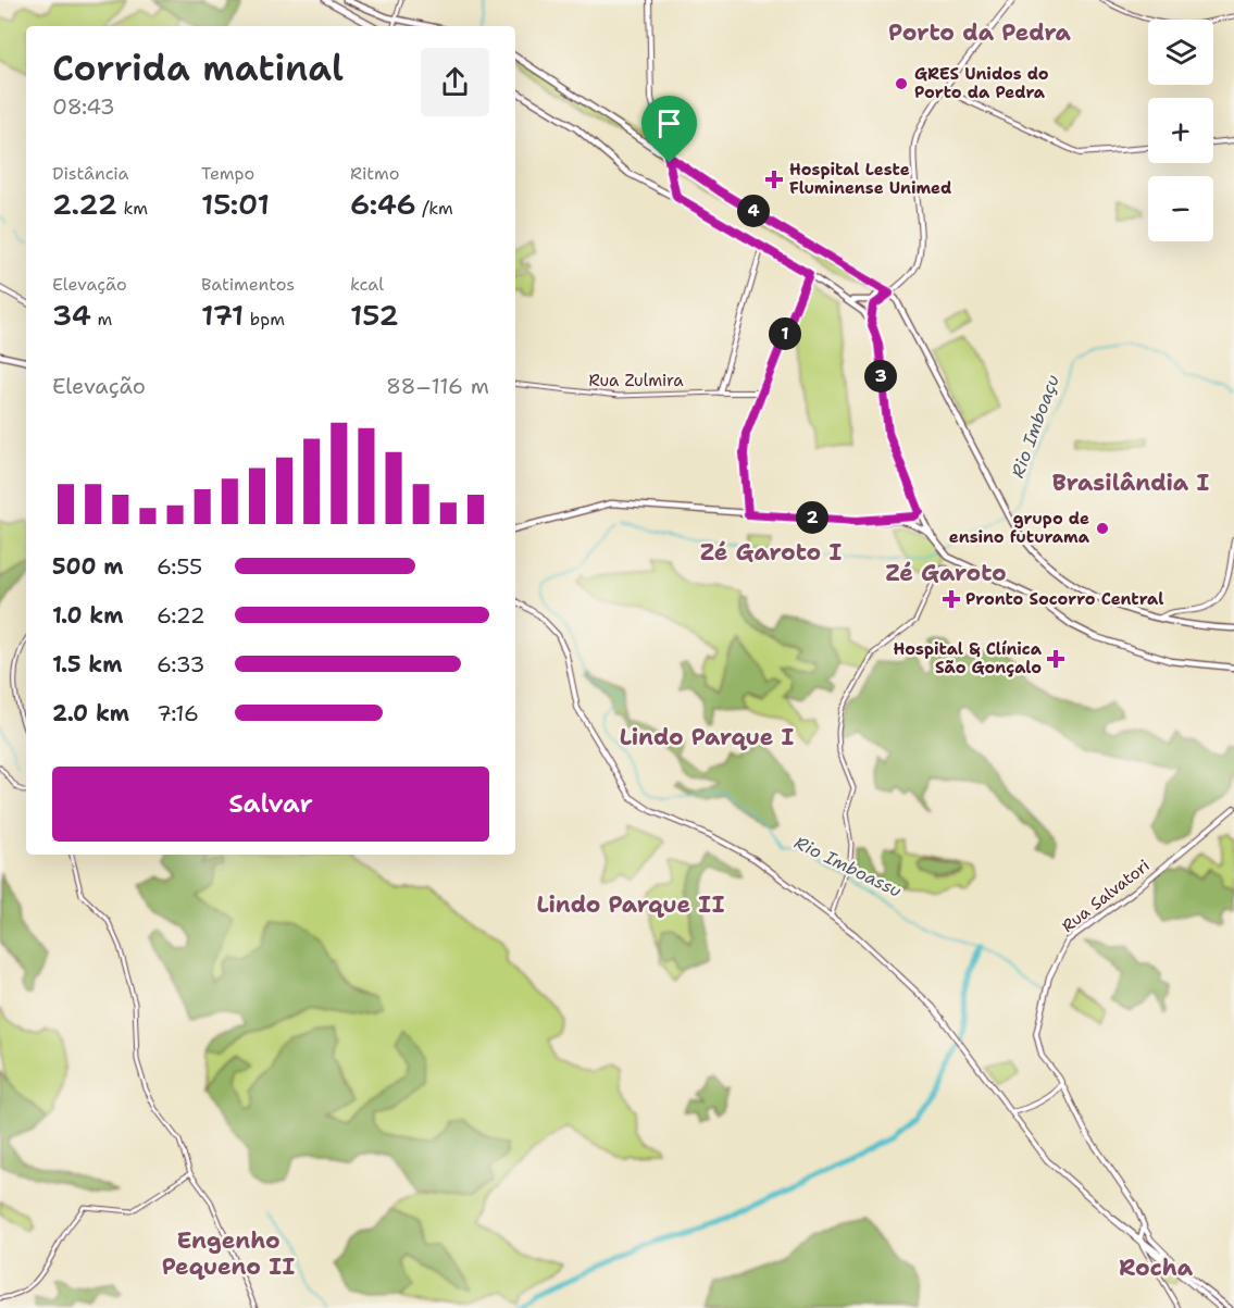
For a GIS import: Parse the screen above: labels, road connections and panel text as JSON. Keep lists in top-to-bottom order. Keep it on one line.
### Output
{"streets":{"main road":["Rua Zulmira","Rua Salvatori"]},"districts":["Porto da Pedra","Brasilândia I","Zé Garoto I","Zé Garoto","Lindo Parque I","Lindo Parque II","Engenho Pequeno II","Rocha"],"water":["Rio Imboaçu","Rio Imboassu"],"places":{"other":["GRES Unidos do Porto da Pedra","grupo de ensino futurama"],"health":["Hospital Leste Fluminense Unimed","Pronto Socorro Central","Hospital & Clínica São Gonçalo"]},"page":{"map_buttons":["+","−"],"heading":["Corrida matinal","08:43"],"stats":[["Distância","2.22 km"],["Tempo","15:01"],["Ritmo","6:46 /km"],["Elevação","34 m"],["Batimentos","171 bpm"],["kcal","152"]],"pins":["4","1","3","2"],"chart":["Elevação","88–116 m"],"list":[{"name":"500 m","note":"6:55"},{"name":"1.0 km","note":"6:22"},{"name":"1.5 km","note":"6:33"},{"name":"2.0 km","note":"7:16"}],"buttons":"Salvar"}}
